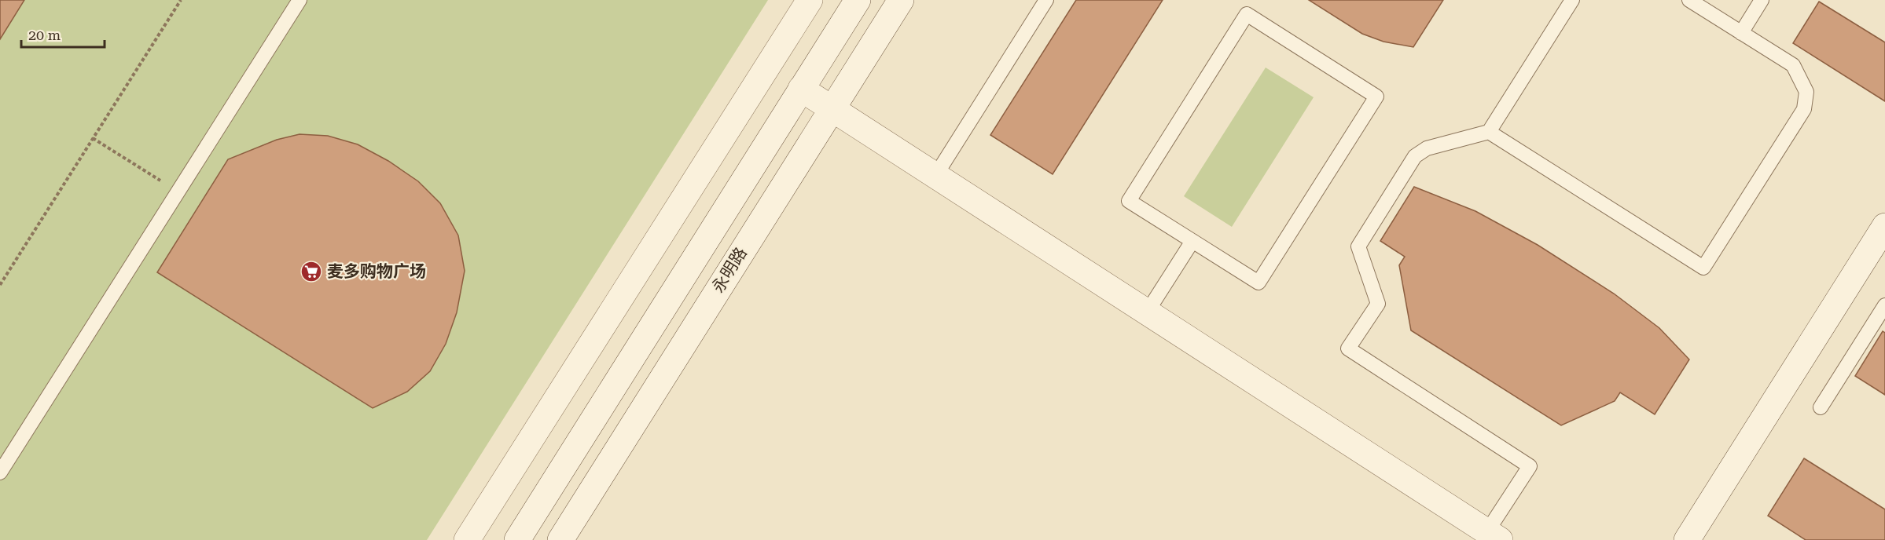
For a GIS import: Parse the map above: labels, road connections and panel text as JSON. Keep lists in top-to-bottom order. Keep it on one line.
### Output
{"streets":{"street":["永明路"]},"places":{"supermarket":["麦多购物广场"]},"scale_bar":"20 m"}
